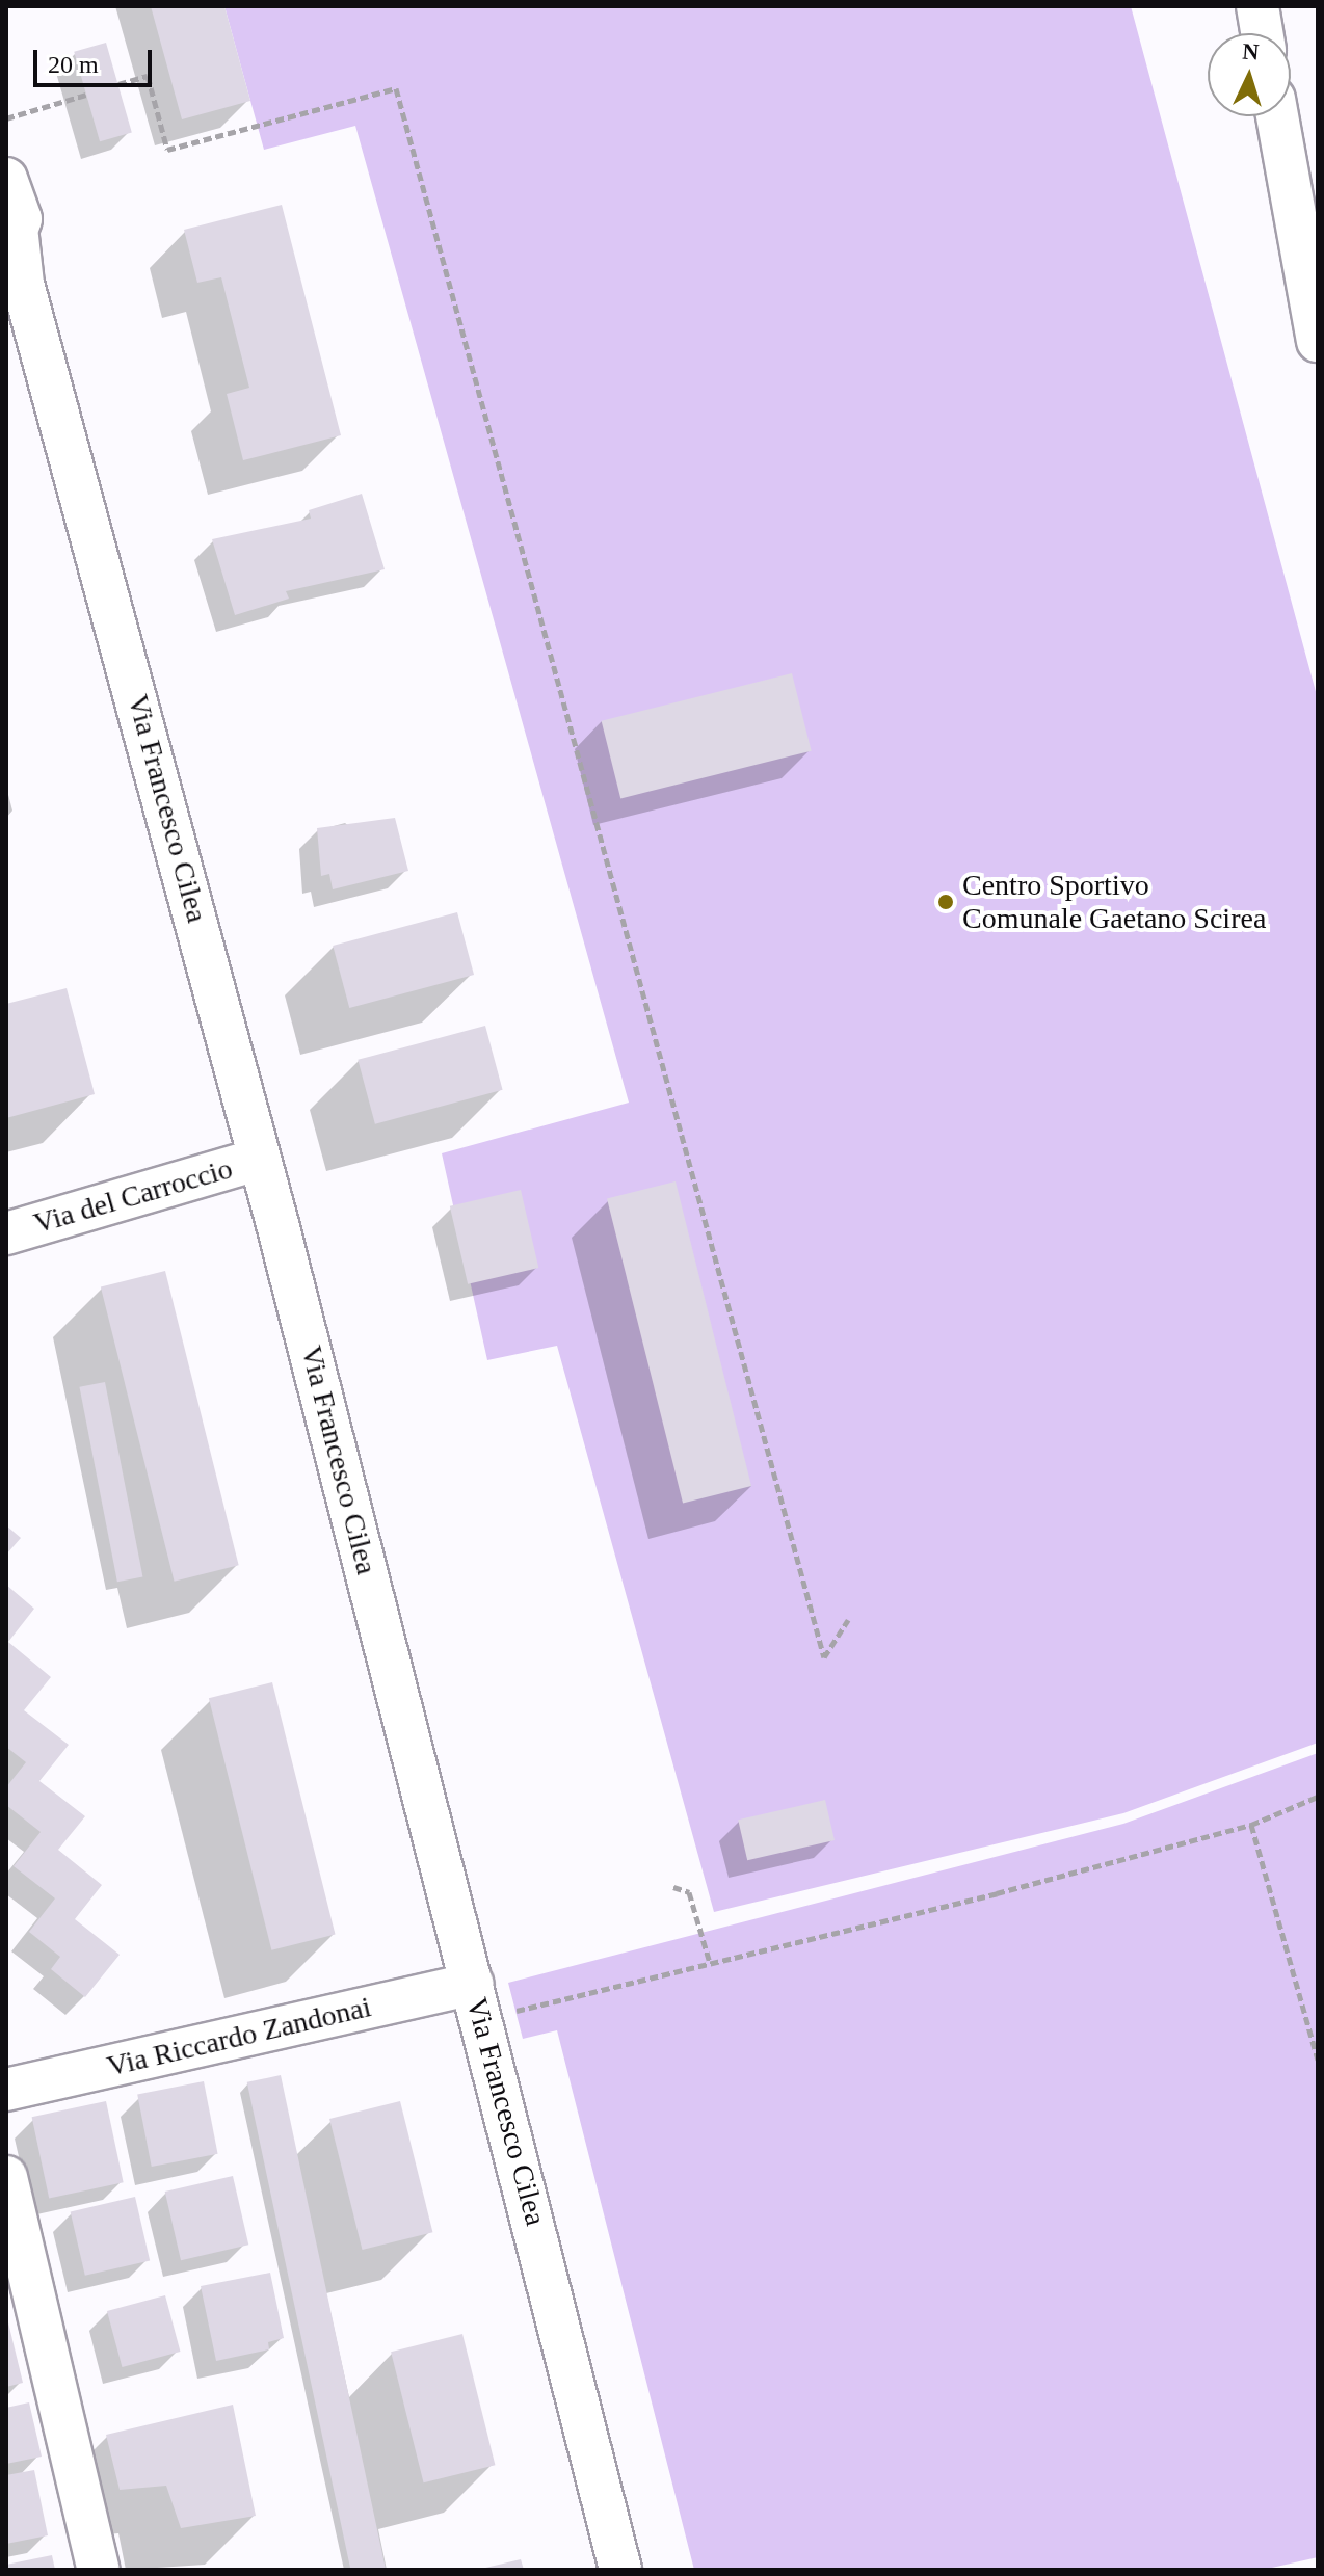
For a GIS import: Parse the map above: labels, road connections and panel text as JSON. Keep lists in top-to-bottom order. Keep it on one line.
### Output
{"streets":{"street":["Via Francesco Cilea","Via del Carroccio","Via Riccardo Zandonai"]},"crossings":[["Via Francesco Cilea","Via del Carroccio"],["Via Francesco Cilea","Via Riccardo Zandonai"]],"places":["Centro Sportivo Comunale Gaetano Scirea"],"scale_bar":"20 m","north":"top"}
